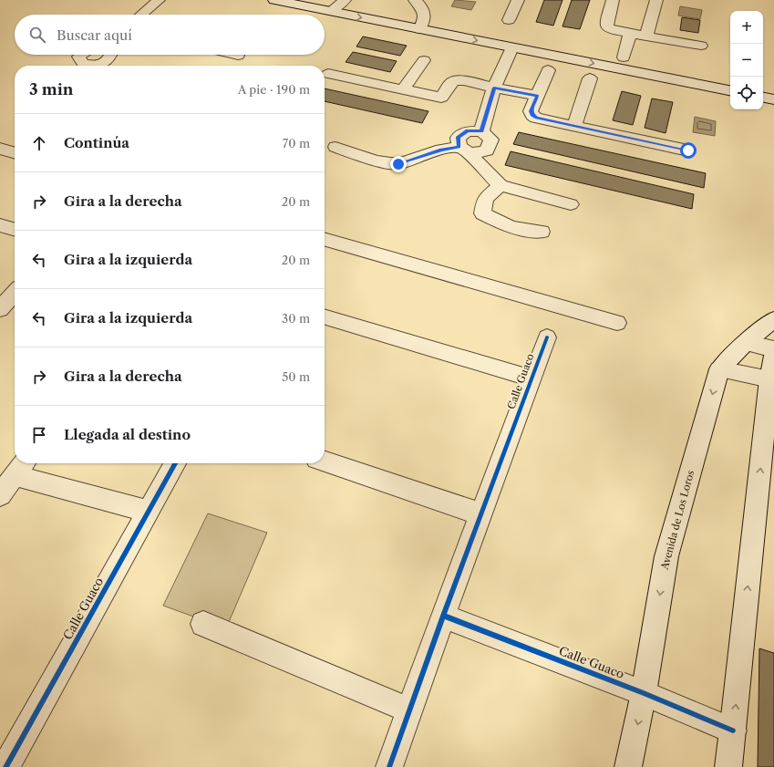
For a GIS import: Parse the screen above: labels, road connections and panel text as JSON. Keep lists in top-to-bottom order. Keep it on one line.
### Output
{"streets":{"street":["Calle Guaco","Avenida de Los Loros"]},"crossings":[["Calle Guaco","Avenida de Los Loros"]],"page":{"map_buttons":["+","−"],"search":"Buscar aquí","heading":["3 min","A pie · 190 m"],"list":[["Continúa","70 m"],["Gira a la derecha","20 m"],["Gira a la izquierda","20 m"],["Gira a la izquierda","30 m"],["Gira a la derecha","50 m"],"Llegada al destino"]}}
